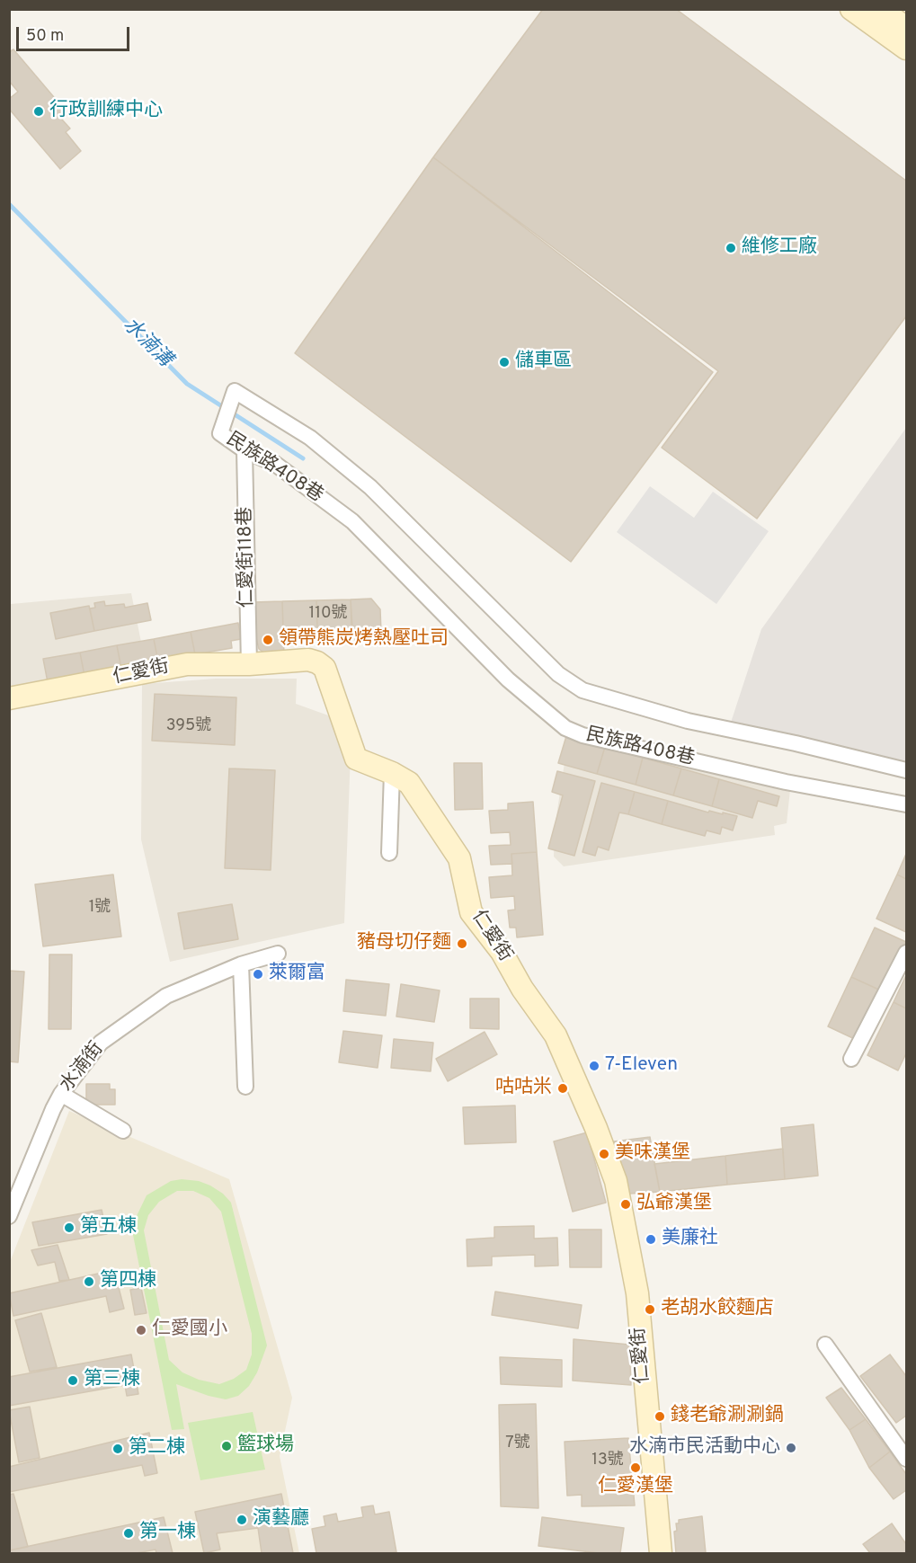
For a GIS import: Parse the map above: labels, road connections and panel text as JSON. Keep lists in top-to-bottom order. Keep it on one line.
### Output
{"streets":{"street":["民族路408巷","仁愛街118巷","仁愛街","水湳街"]},"crossings":[["民族路408巷","仁愛街118巷"],["仁愛街118巷","仁愛街"]],"water":["水湳溝"],"places":["行政訓練中心","維修工廠","儲車區","領帶熊炭烤熱壓吐司","豬母切仔麵","萊爾富","7-Eleven","咕咕米","美味漢堡","弘爺漢堡","第五棟","美廉社","第四棟","老胡水餃麵店","仁愛國小","第三棟","錢老爺涮涮鍋","籃球場","水湳市民活動中心","第二棟","仁愛漢堡","演藝廳","第一棟"],"house_numbers":["110號","395號","1號","7號","13號"],"scale_bar":"50 m"}
